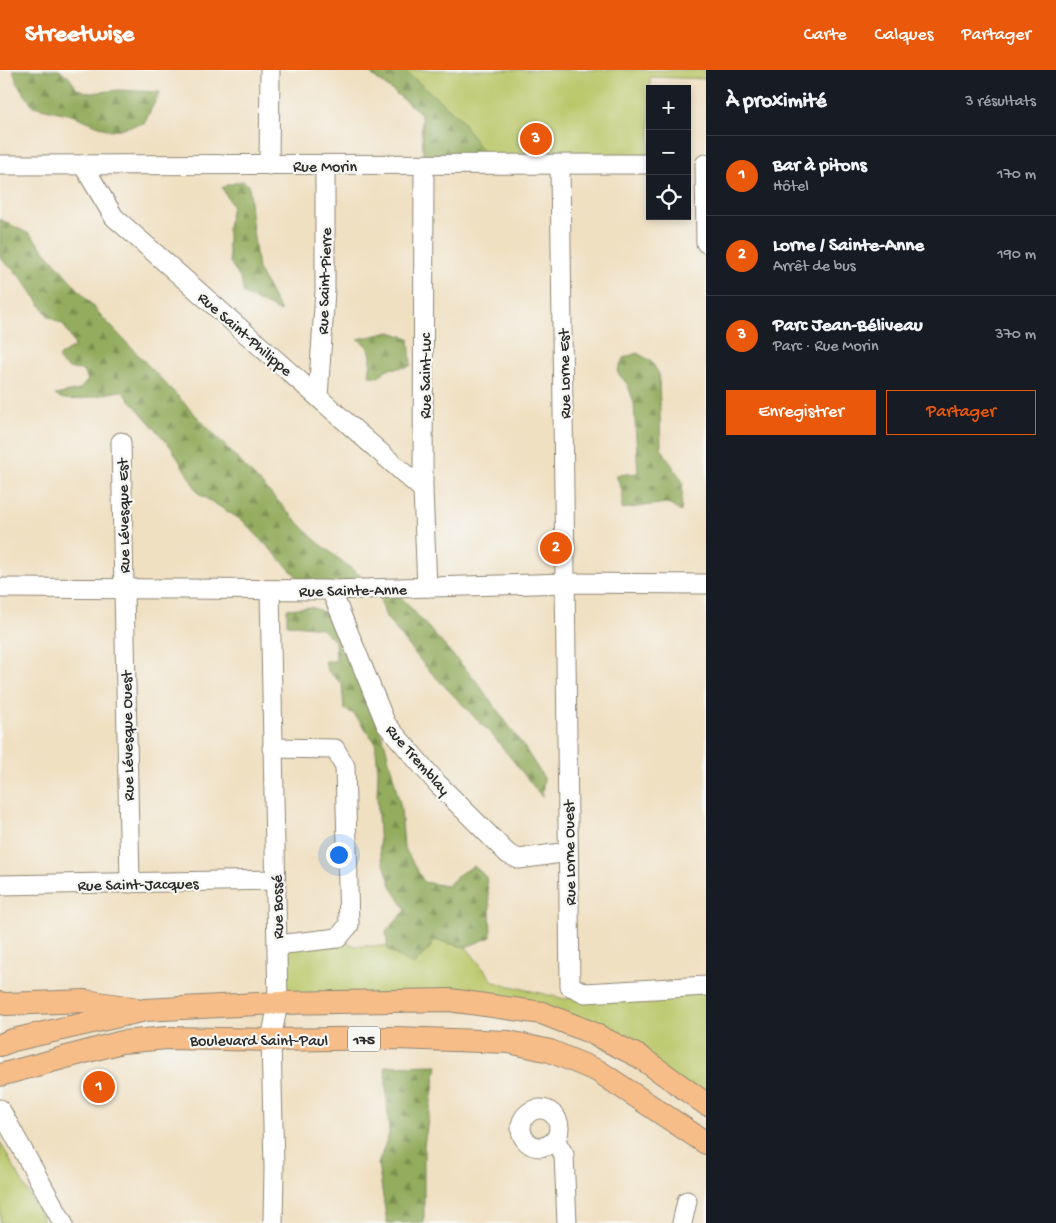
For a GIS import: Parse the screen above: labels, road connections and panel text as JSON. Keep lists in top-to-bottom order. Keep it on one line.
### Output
{"streets":{"main road":["Boulevard Saint-Paul","175"],"street":["Rue Morin","Rue Saint-Pierre","Rue Saint-Philippe","Rue Lorne Est","Rue Saint-Luc","Rue Lévesque Est","Rue Sainte-Anne","Rue Lévesque Ouest","Rue Tremblay","Rue Lorne Ouest","Rue Saint-Jacques","Rue Bossé"]},"crossings":[["Rue Morin","Rue Saint-Pierre"],["Rue Morin","Rue Saint-Philippe"],["Rue Morin","Rue Lorne Est"],["Rue Morin","Rue Saint-Luc"],["Rue Saint-Pierre","Rue Saint-Philippe"],["Rue Saint-Philippe","Rue Saint-Luc"],["Rue Lorne Est","Rue Sainte-Anne"],["Rue Lorne Est","Rue Lorne Ouest"],["Rue Saint-Luc","Rue Sainte-Anne"],["Rue Lévesque Est","Rue Sainte-Anne"],["Rue Lévesque Est","Rue Lévesque Ouest"],["Rue Sainte-Anne","Rue Lévesque Ouest"],["Rue Sainte-Anne","Rue Tremblay"],["Rue Sainte-Anne","Rue Lorne Ouest"],["Rue Sainte-Anne","Rue Bossé"],["Rue Lévesque Ouest","Rue Saint-Jacques"],["Rue Tremblay","Rue Lorne Ouest"],["Rue Saint-Jacques","Rue Bossé"],["Rue Bossé","Boulevard Saint-Paul"]],"page":{"header":"Streetwise","nav":["Carte","Calques","Partager"],"heading":["À proximité","3 résultats"],"map_buttons":["+","−"],"pins":["3","2","1"],"list":[{"mark":"1","name":"Bar à pitons","note":"Hôtel","value":"170 m"},{"mark":"2","name":"Lorne / Sainte-Anne","note":"Arrêt de bus","value":"190 m"},{"mark":"3","name":"Parc Jean-Béliveau","note":"Parc · Rue Morin","value":"370 m"}],"buttons":["Enregistrer","Partager"]}}
